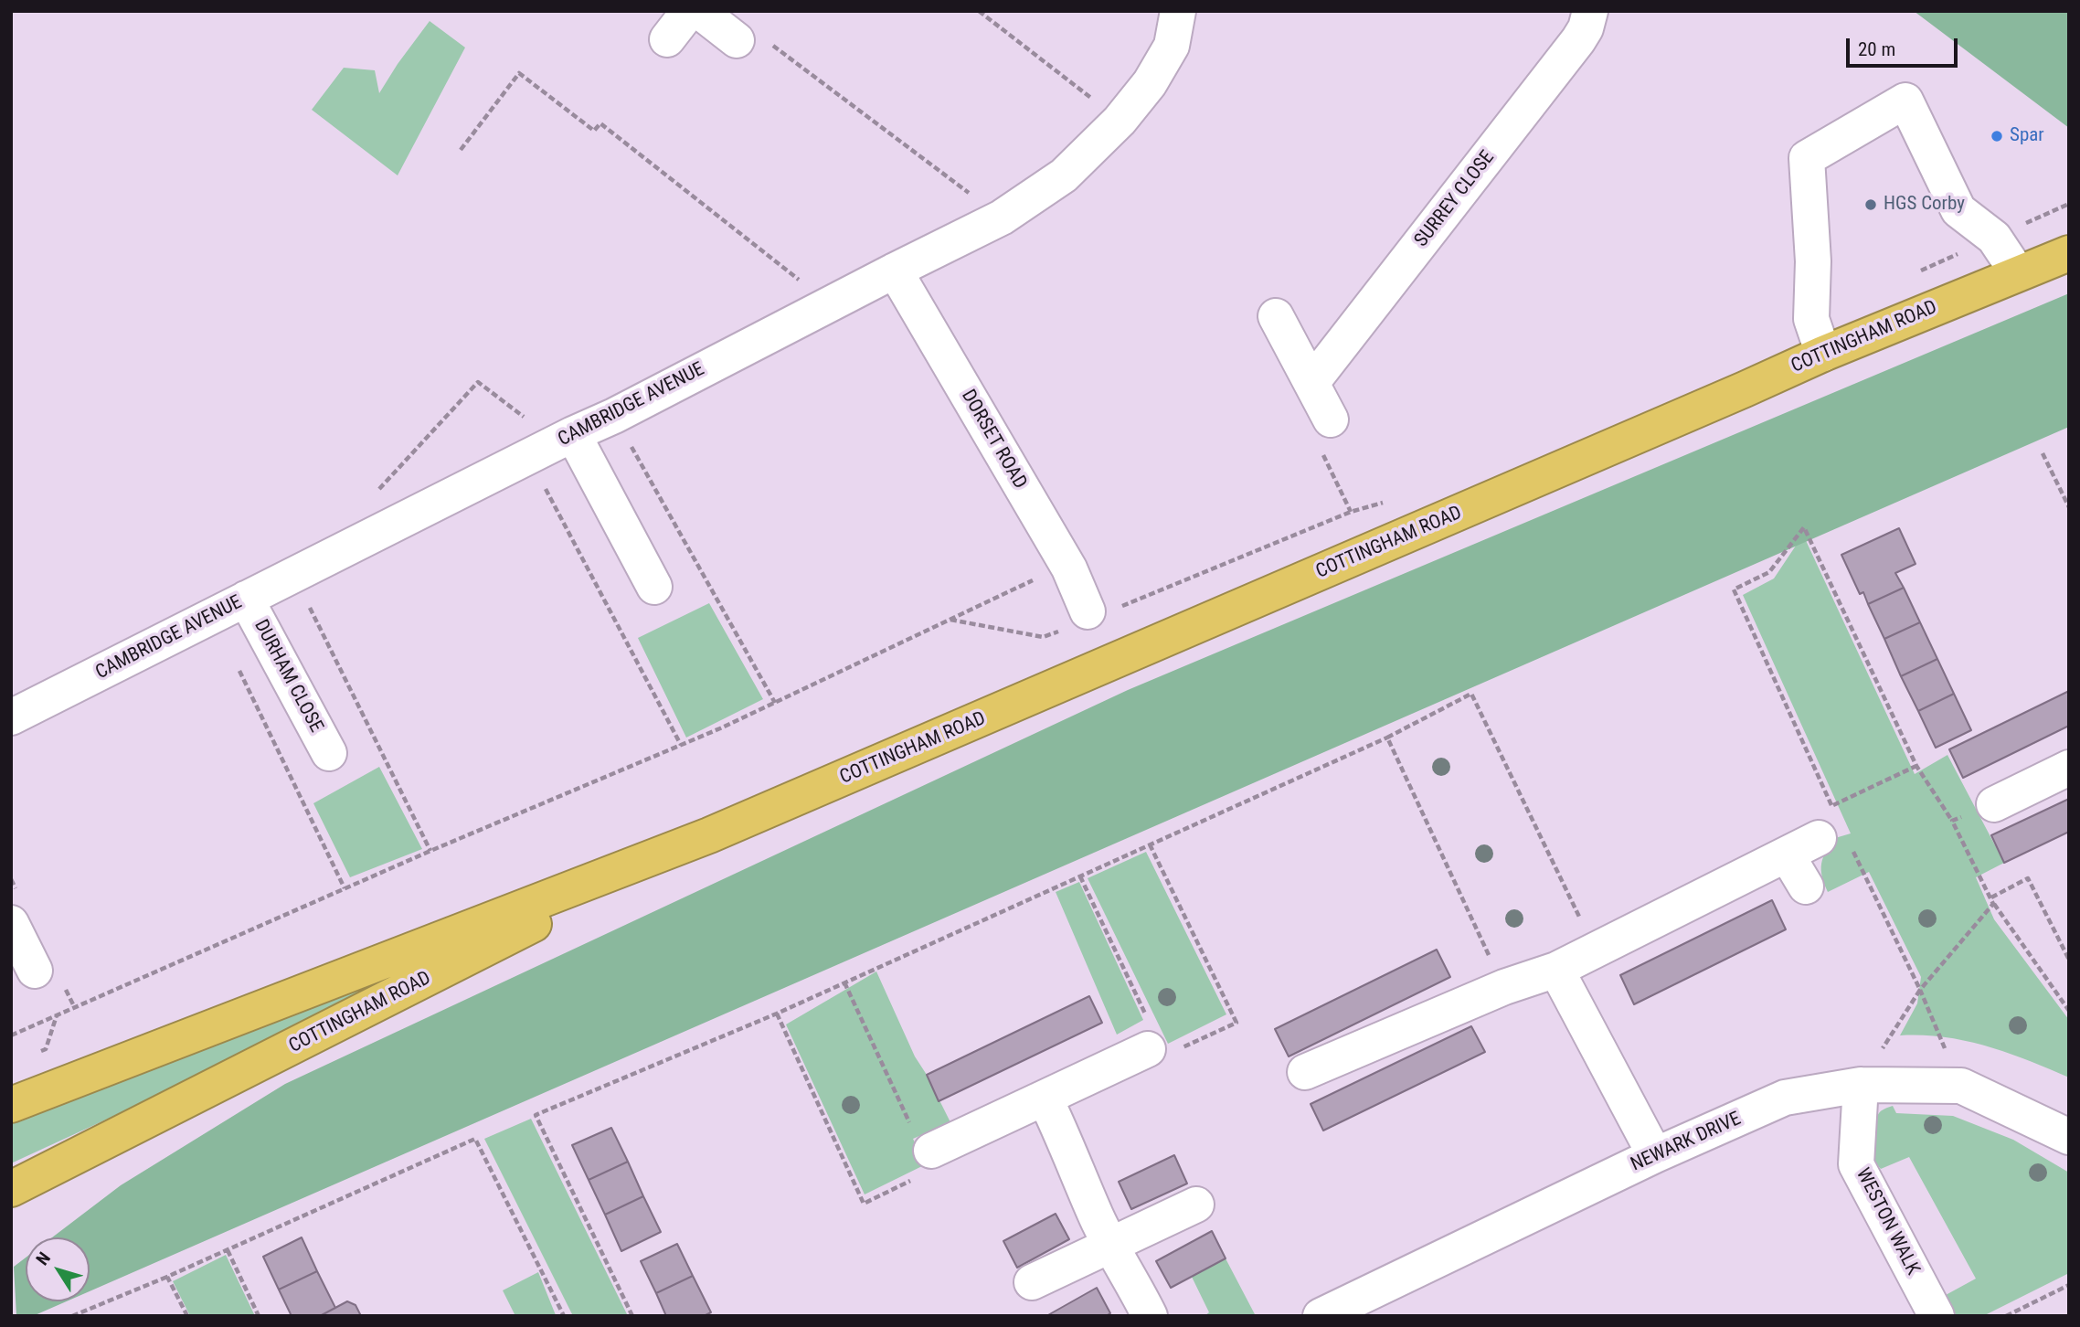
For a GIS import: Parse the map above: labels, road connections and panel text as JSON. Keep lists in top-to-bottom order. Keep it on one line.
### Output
{"streets":{"highway":["COTTINGHAM ROAD"],"street":["SURREY CLOSE","CAMBRIDGE AVENUE","DORSET ROAD","DURHAM CLOSE","NEWARK DRIVE","WESTON WALK"]},"crossings":[["CAMBRIDGE AVENUE","DORSET ROAD"],["CAMBRIDGE AVENUE","DURHAM CLOSE"],["NEWARK DRIVE","WESTON WALK"]],"places":["Spar","HGS Corby"],"scale_bar":"20 m","north":"top left"}
